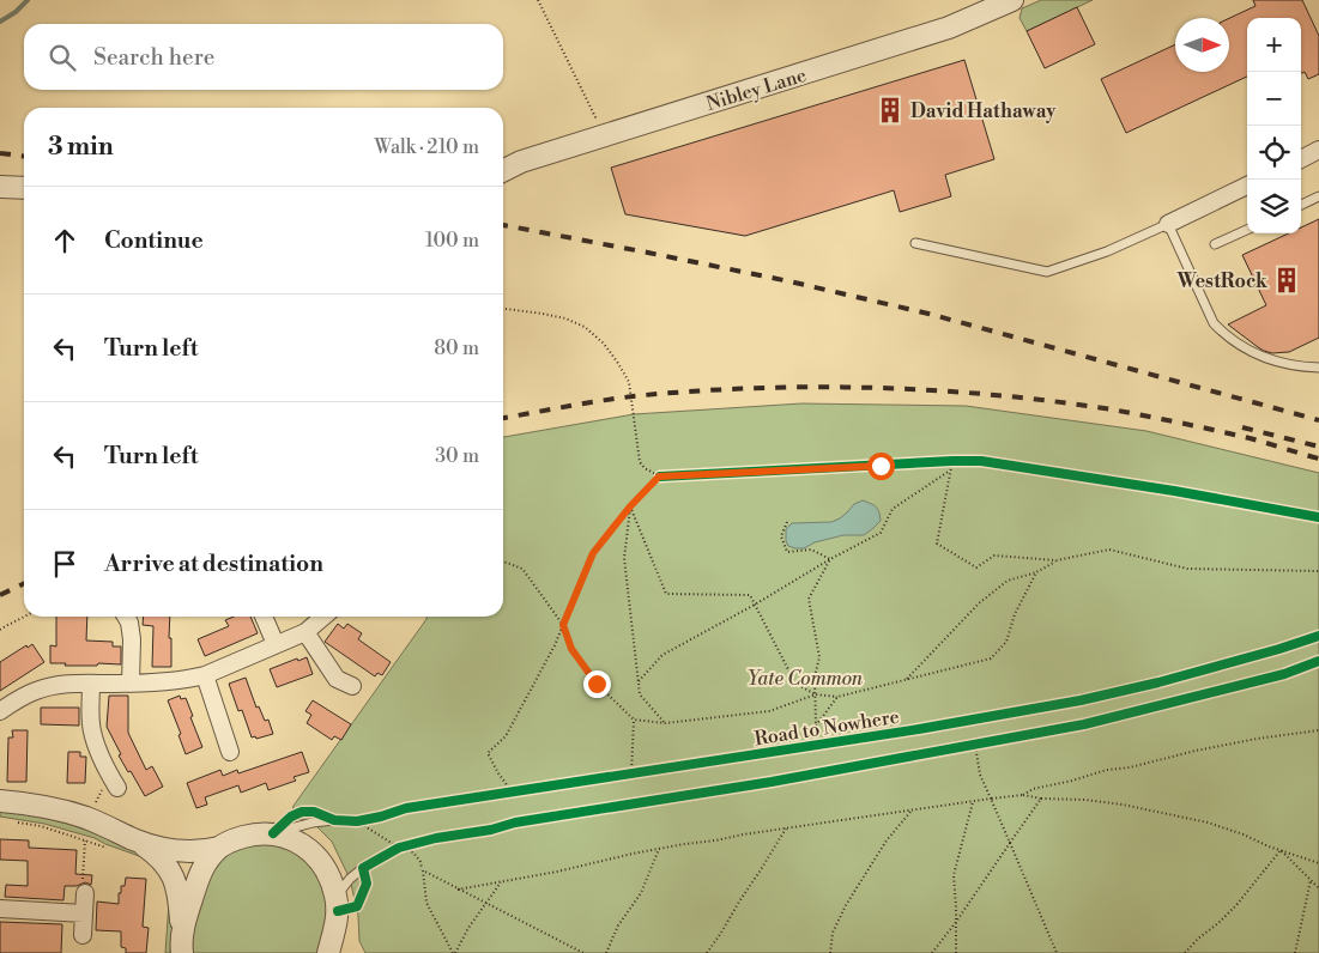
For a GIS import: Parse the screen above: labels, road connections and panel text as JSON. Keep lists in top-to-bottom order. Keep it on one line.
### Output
{"streets":{"street":["Nibley Lane"],"cycle path":["Road to Nowhere"]},"parks":["Yate Common"],"places":{"building":["David Hathaway","WestRock"]},"north":"right","page":{"map_buttons":["+","−"],"search":"Search here","heading":["3 min","Walk · 210 m"],"list":[["Continue","100 m"],["Turn left","80 m"],["Turn left","30 m"],"Arrive at destination"]}}
